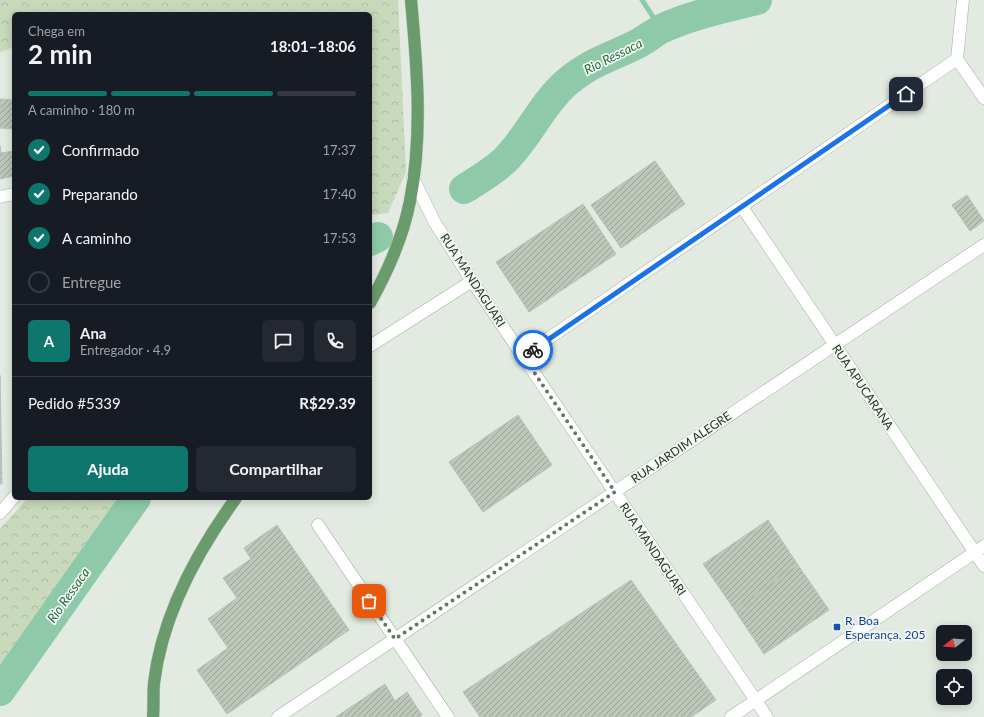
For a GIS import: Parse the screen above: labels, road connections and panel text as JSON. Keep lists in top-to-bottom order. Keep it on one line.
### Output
{"streets":{"street":["RUA MANDAGUARI","RUA APUCARANA","RUA JARDIM ALEGRE"]},"crossings":[["RUA MANDAGUARI","RUA JARDIM ALEGRE"],["RUA APUCARANA","RUA JARDIM ALEGRE"]],"water":["Rio Ressaca"],"places":{"transit":["R. Boa Esperança, 205"]},"north":"left","page":{"heading":["2 min","Chega em","18:01–18:06"],"panel":["Ana","Entregador · 4.9","Pedido #5339","R$29.39"],"bar":"A caminho · 180 m","list":[["Confirmado","17:37"],["Preparando","17:40"],["A caminho","17:53"],"Entregue"],"round":"A","buttons":["Ajuda","Compartilhar"]}}
